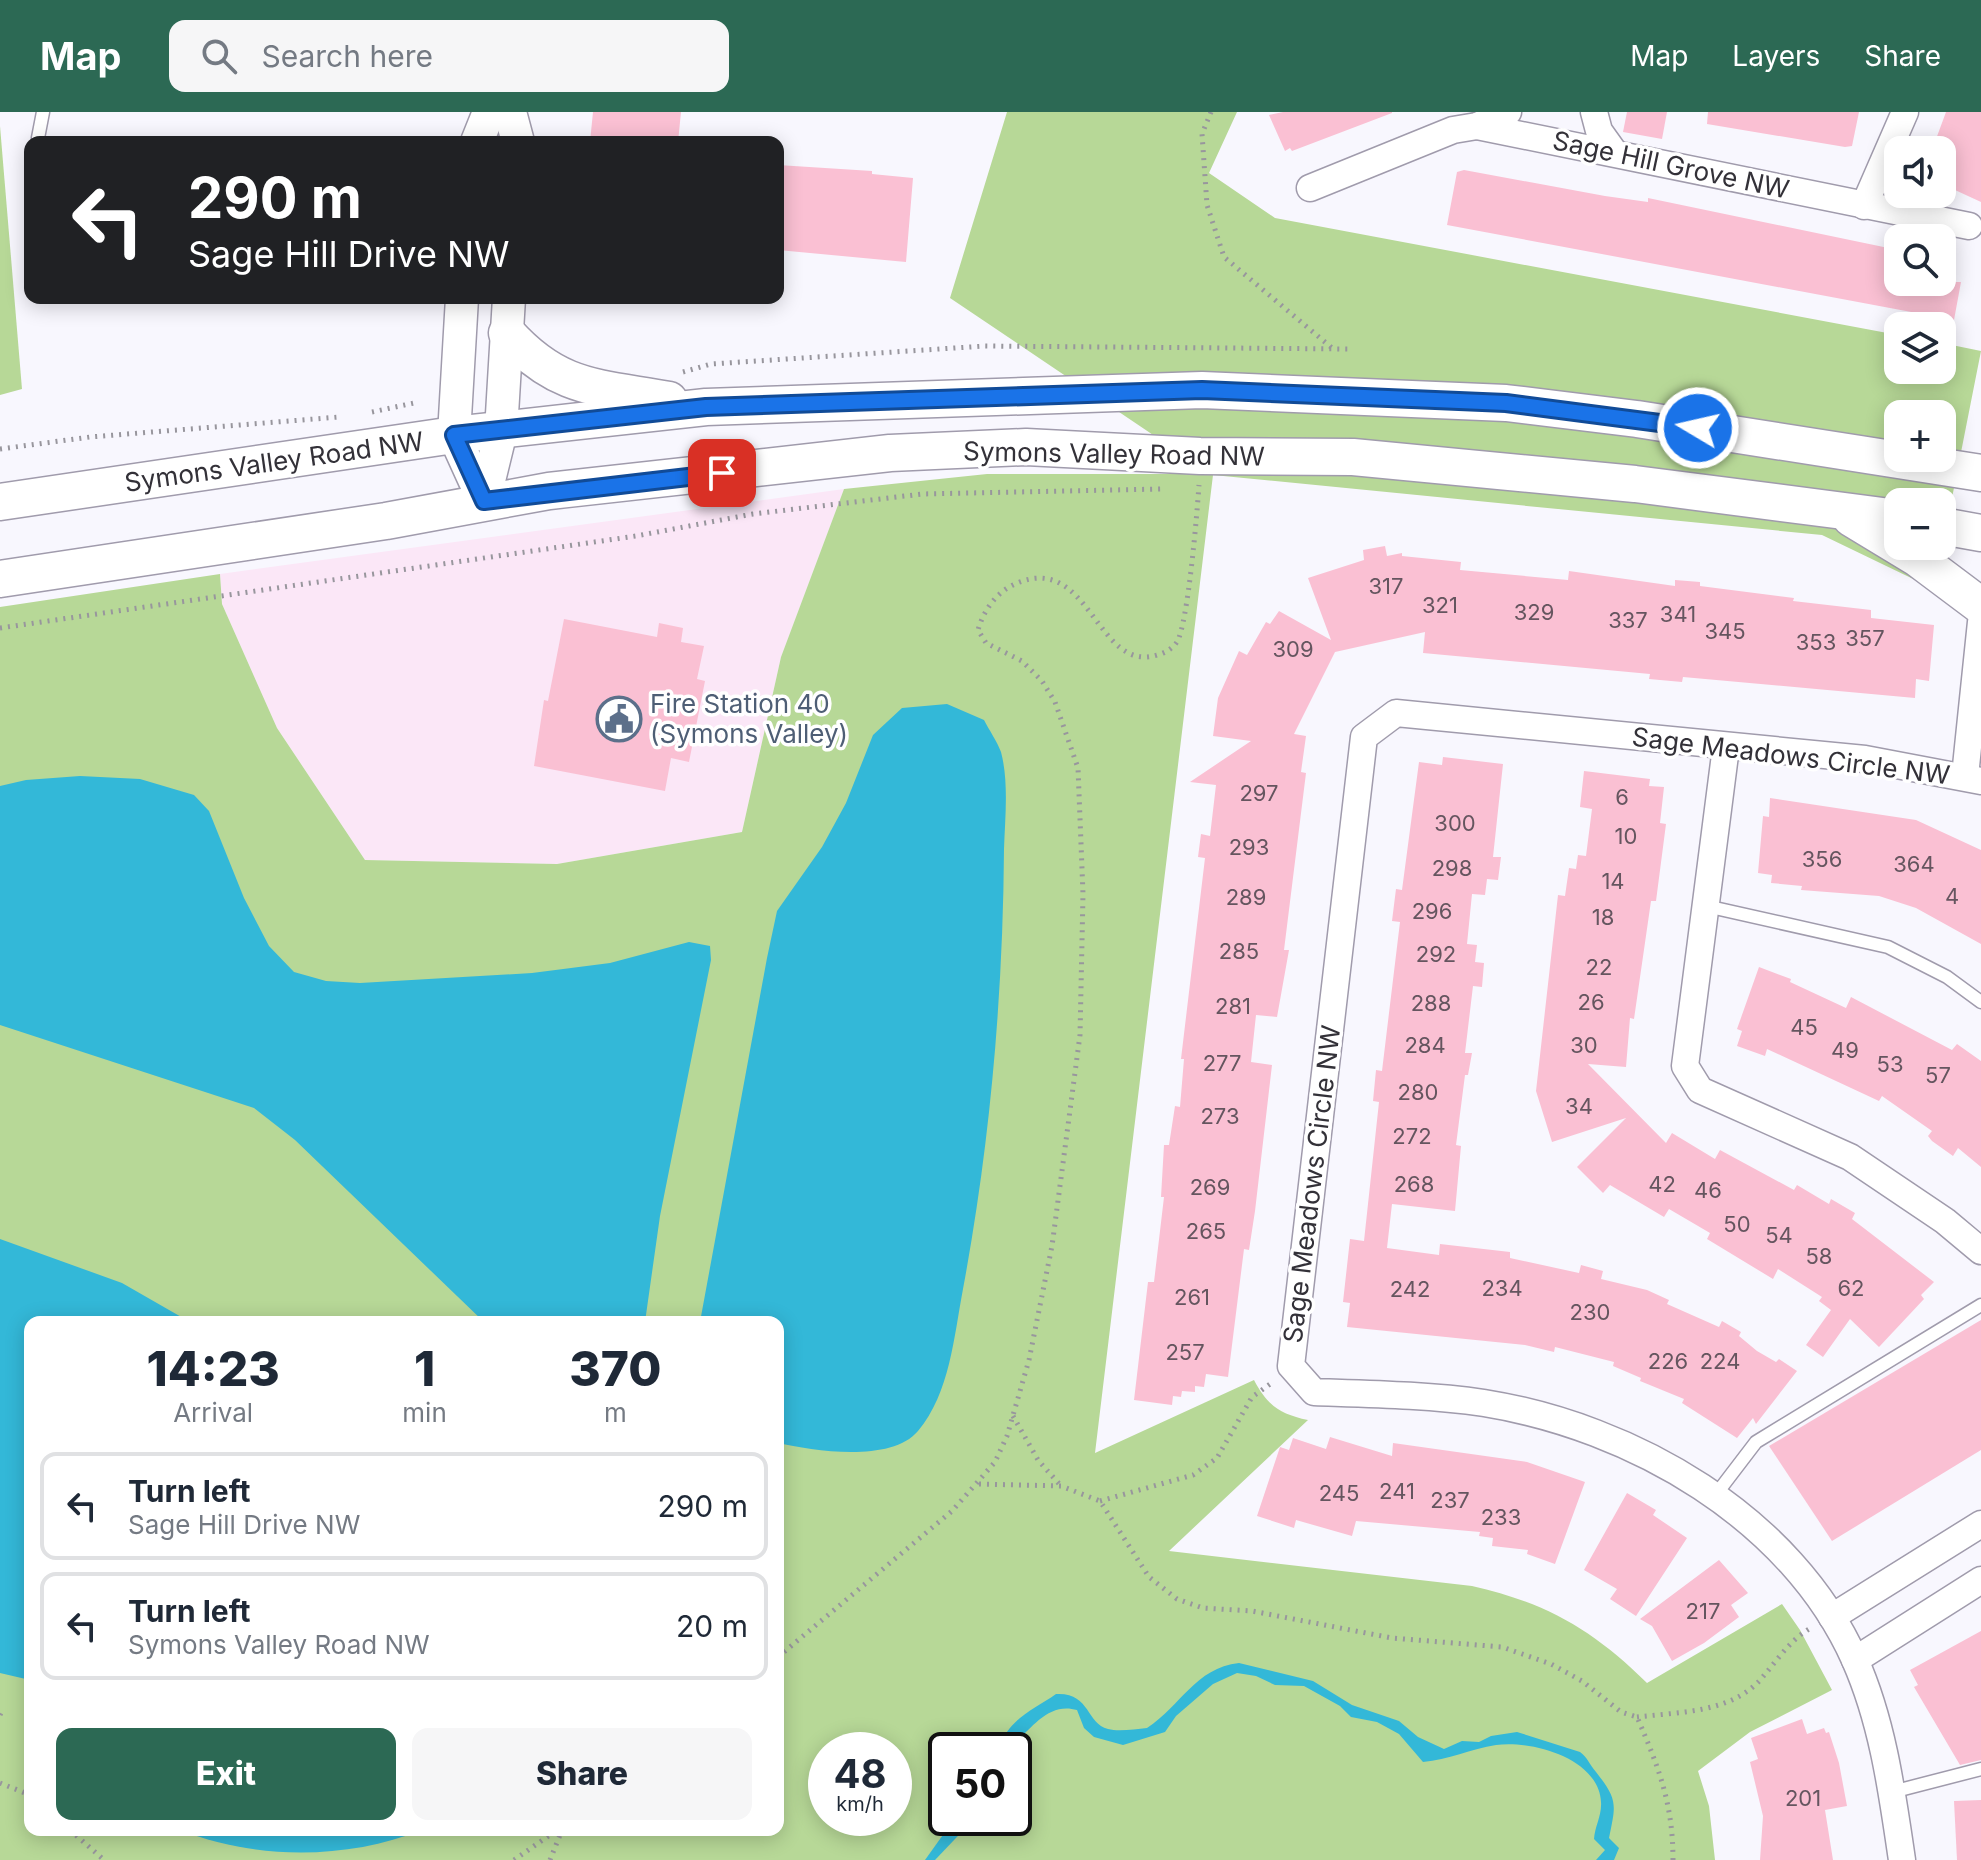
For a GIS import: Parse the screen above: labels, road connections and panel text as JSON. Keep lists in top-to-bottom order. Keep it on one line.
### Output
{"streets":{"main road":["Symons Valley Road NW"],"street":["Sage Hill Grove NW","Sage Meadows Circle NW"]},"places":{"public building":["Fire Station 40 (Symons Valley)"]},"house_numbers":["317","321","329","341","337","345","357","353","309","297","6","300","10","293","356","364","298","14","4","289","296","18","285","292","22","26","288","281","45","284","30","49","277","53","57","280","34","273","272","268","42","269","46","50","265","54","58","234","62","242","261","230","257","226","224","241","245","237","233","217","201"],"page":{"header":"Map","search":"Search here","nav":["Map","Layers","Share"],"map_buttons":["+","−"],"turn":["290 m","Sage Hill Drive NW"],"eta":["14:23","Arrival","1","min","370","m"],"list":[{"name":"Turn left","note":"Sage Hill Drive NW","value":"290 m"},{"name":"Turn left","note":"Symons Valley Road NW","value":"20 m"}],"buttons":["Exit","Share"],"speed":"48 km/h","limit":"50"}}
